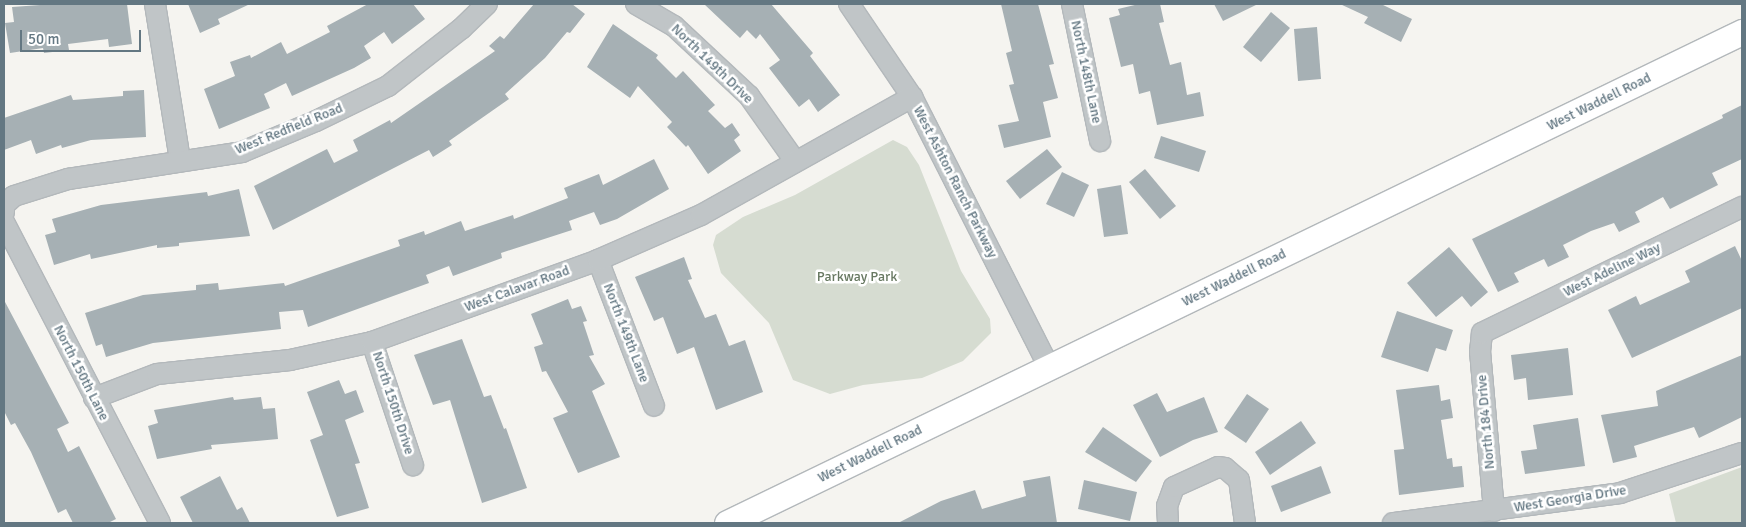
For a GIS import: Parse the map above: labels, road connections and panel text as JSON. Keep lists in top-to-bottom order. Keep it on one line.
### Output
{"streets":{"main road":["West Waddell Road"],"street":["North 149th Drive","North 148th Lane","West Redfield Road","West Ashton Ranch Parkway","West Adeline Way","West Calavar Road","North 149th Lane","North 150th Lane","North 150th Drive","North 184 Drive","West Georgia Drive"]},"crossings":[["North 149th Drive","West Calavar Road"],["West Waddell Road","West Ashton Ranch Parkway"],["West Ashton Ranch Parkway","West Calavar Road"],["West Adeline Way","North 184 Drive"],["West Calavar Road","North 149th Lane"],["West Calavar Road","North 150th Lane"],["West Calavar Road","North 150th Drive"],["North 184 Drive","West Georgia Drive"]],"parks":["Parkway Park"],"scale_bar":"50 m"}
